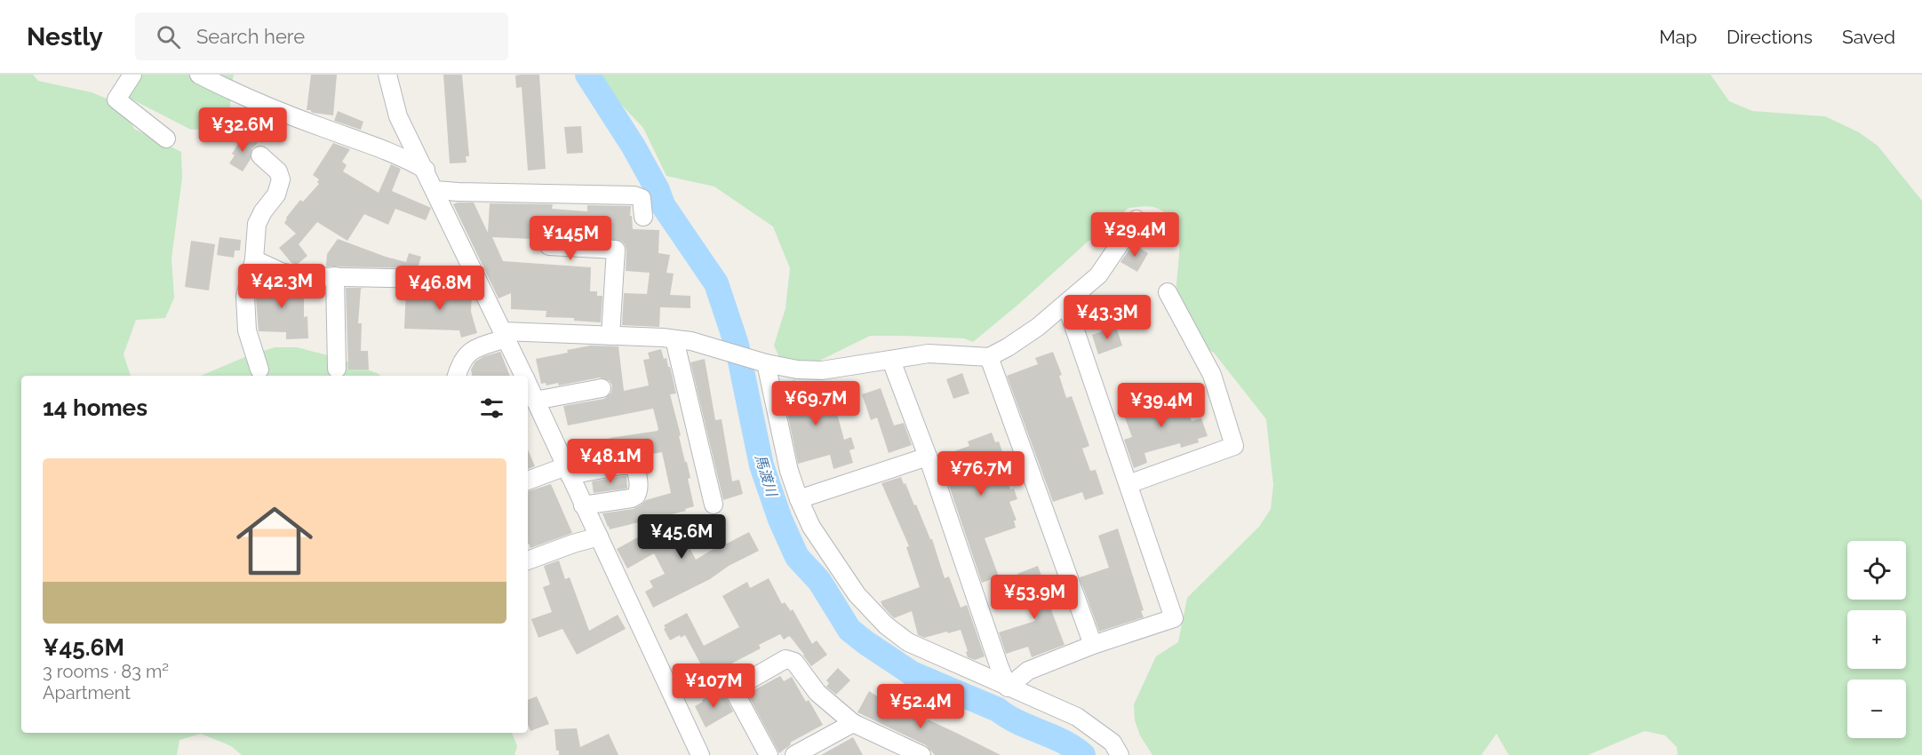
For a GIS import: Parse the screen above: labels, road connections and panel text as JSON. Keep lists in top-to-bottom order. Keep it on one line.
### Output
{"water":["馬渡川"],"page":{"header":"Nestly","search":"Search here","nav":["Map","Directions","Saved"],"price":["¥32.6M","¥29.4M","¥145M","¥42.3M","¥46.8M","¥43.3M","¥69.7M","¥39.4M","¥48.1M","¥76.7M","¥45.6M","¥53.9M","¥107M","¥52.4M"],"heading":"14 homes","list":[{"name":"¥45.6M","note":"3 rooms · 83 m² · Apartment"}],"map_buttons":["+","−"]}}
